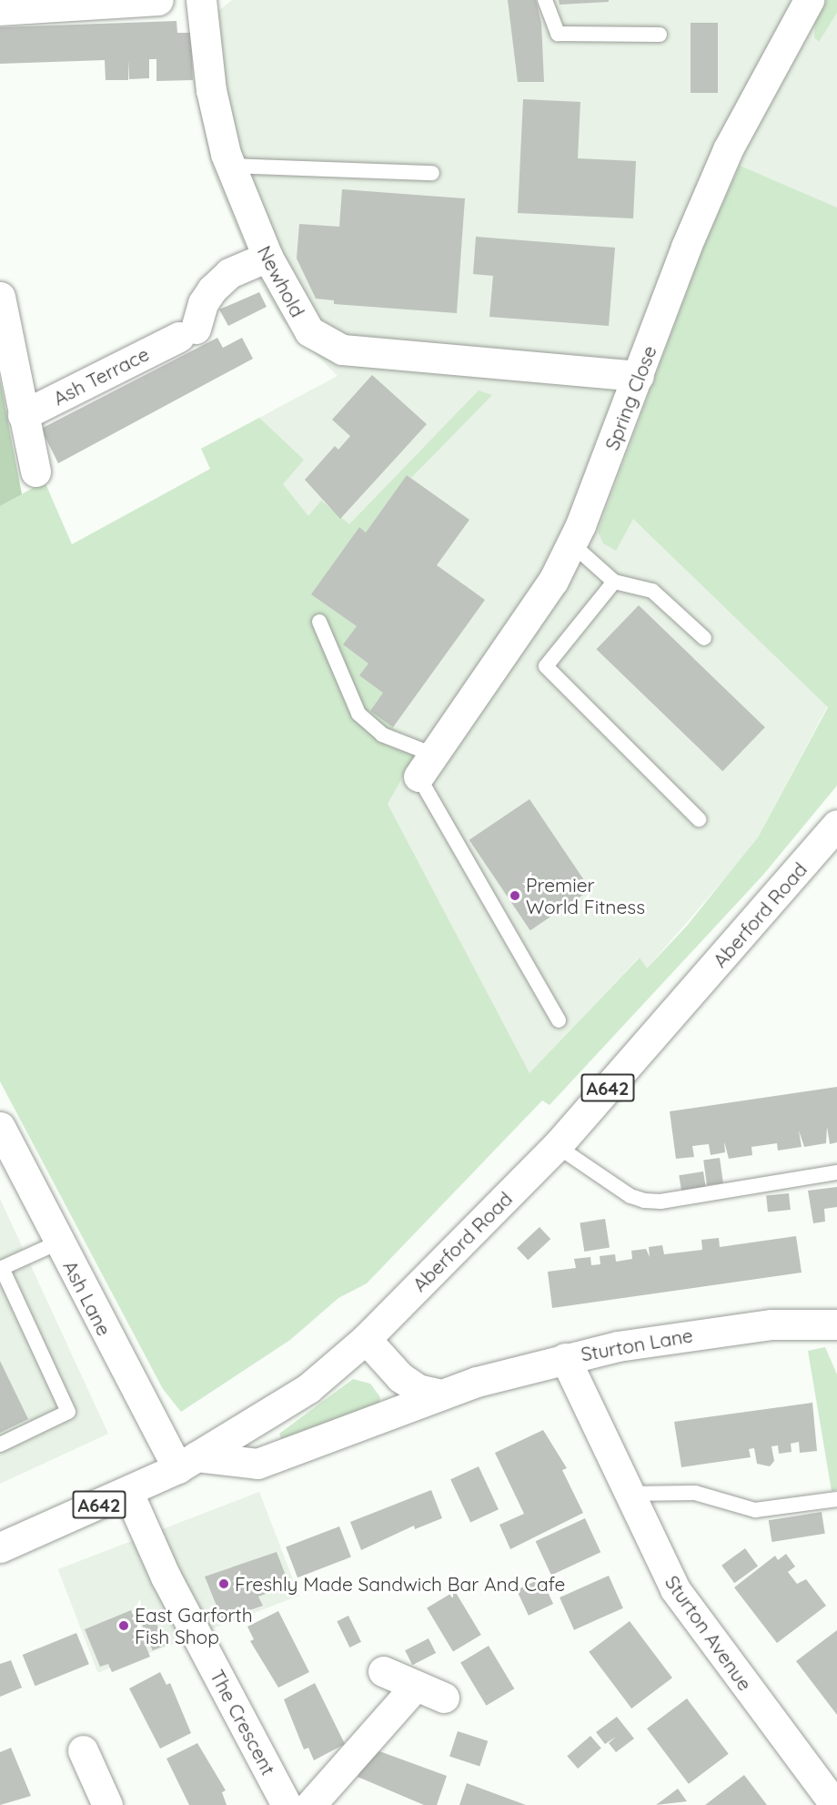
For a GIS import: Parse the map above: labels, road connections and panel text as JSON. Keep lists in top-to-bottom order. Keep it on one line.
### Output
{"streets":{"street":["Newhold","Ash Terrace","Spring Close","Aberford Road","A642","Ash Lane","Sturton Lane","Sturton Avenue","The Crescent"]},"crossings":[["Newhold","Ash Terrace"],["Newhold","Spring Close"],["Aberford Road","Ash Lane"],["Aberford Road","Sturton Lane"],["Aberford Road","The Crescent"],["Ash Lane","Sturton Lane"],["Sturton Lane","Sturton Avenue"]],"places":["Premier World Fitness","Freshly Made Sandwich Bar And Cafe","East Garforth Fish Shop"]}
